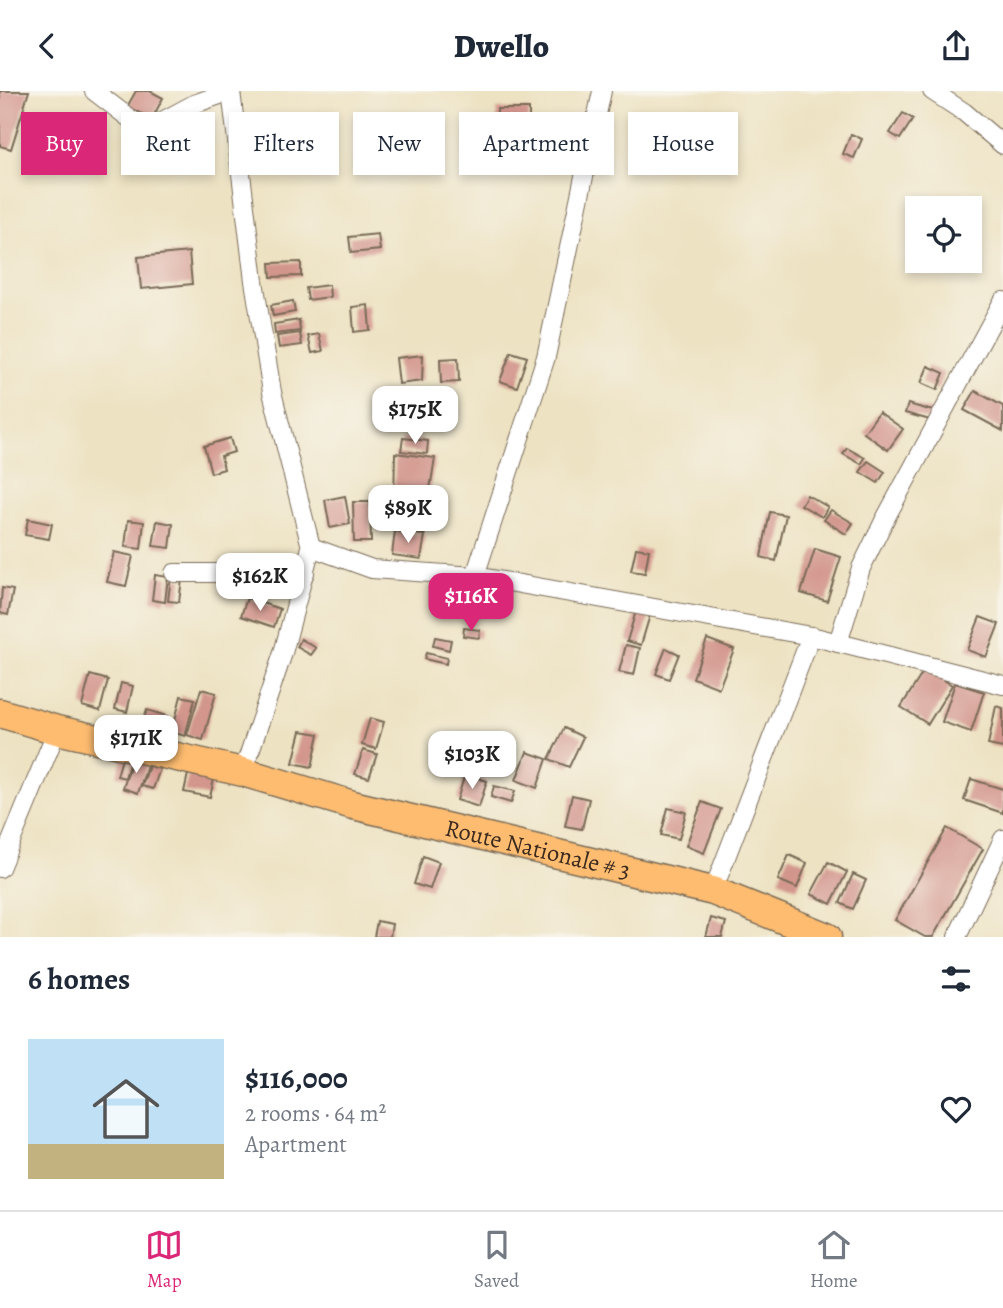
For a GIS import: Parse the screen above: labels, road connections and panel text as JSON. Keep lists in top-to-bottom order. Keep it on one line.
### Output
{"streets":{"main road":["Route Nationale # 3"]},"page":{"header":"Dwello","chip":["Buy","Rent","Filters","New","Apartment","House"],"price":["$175K","$89K","$162K","$116K","$171K","$103K"],"heading":"6 homes","list":[{"name":"$116,000","note":"2 rooms · 64 m² · Apartment"}],"tabs":["Map","Saved","Home"]}}
